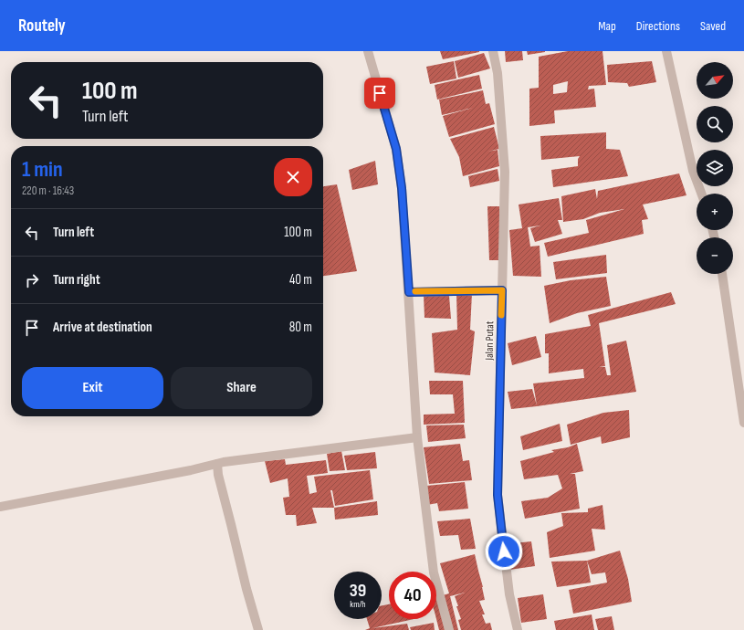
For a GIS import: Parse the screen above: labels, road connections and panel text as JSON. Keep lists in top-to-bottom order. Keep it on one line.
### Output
{"streets":{"street":["Jalan Putat"]},"north":"top right","page":{"header":"Routely","nav":["Map","Directions","Saved"],"map_buttons":["+","−"],"turn":["100 m","Turn left"],"heading":["1 min","220 m · 16:43"],"list":[{"name":"Turn left","value":"100 m"},{"name":"Turn right","value":"40 m"},{"name":"Arrive at destination","value":"80 m"}],"buttons":["Exit","Share"],"speed":"39 km/h","limit":"40"}}
